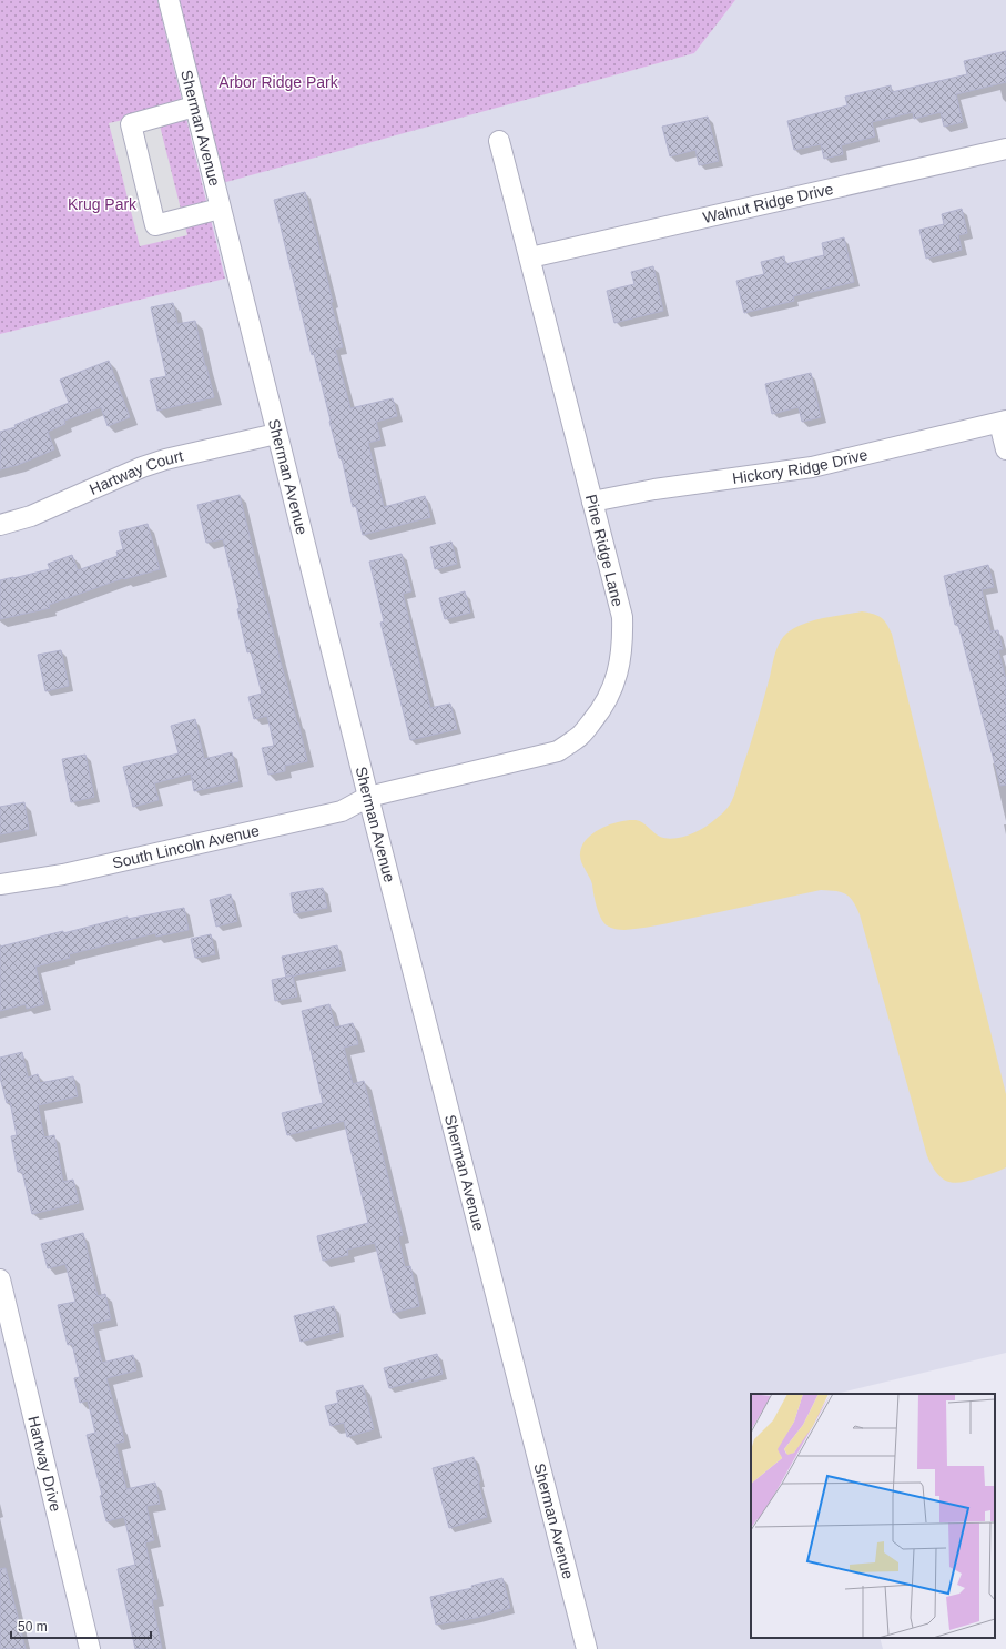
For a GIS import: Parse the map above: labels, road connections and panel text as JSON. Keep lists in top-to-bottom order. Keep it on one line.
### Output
{"streets":{"street":["Sherman Avenue","Walnut Ridge Drive","Hickory Ridge Drive","Hartway Court","Pine Ridge Lane","South Lincoln Avenue","Hartway Drive"]},"crossings":[["Sherman Avenue","Hartway Court"],["Sherman Avenue","Pine Ridge Lane"],["Sherman Avenue","South Lincoln Avenue"],["Walnut Ridge Drive","Pine Ridge Lane"],["Hickory Ridge Drive","Pine Ridge Lane"],["Pine Ridge Lane","South Lincoln Avenue"]],"parks":["Arbor Ridge Park","Krug Park"],"scale_bar":"50 m"}
